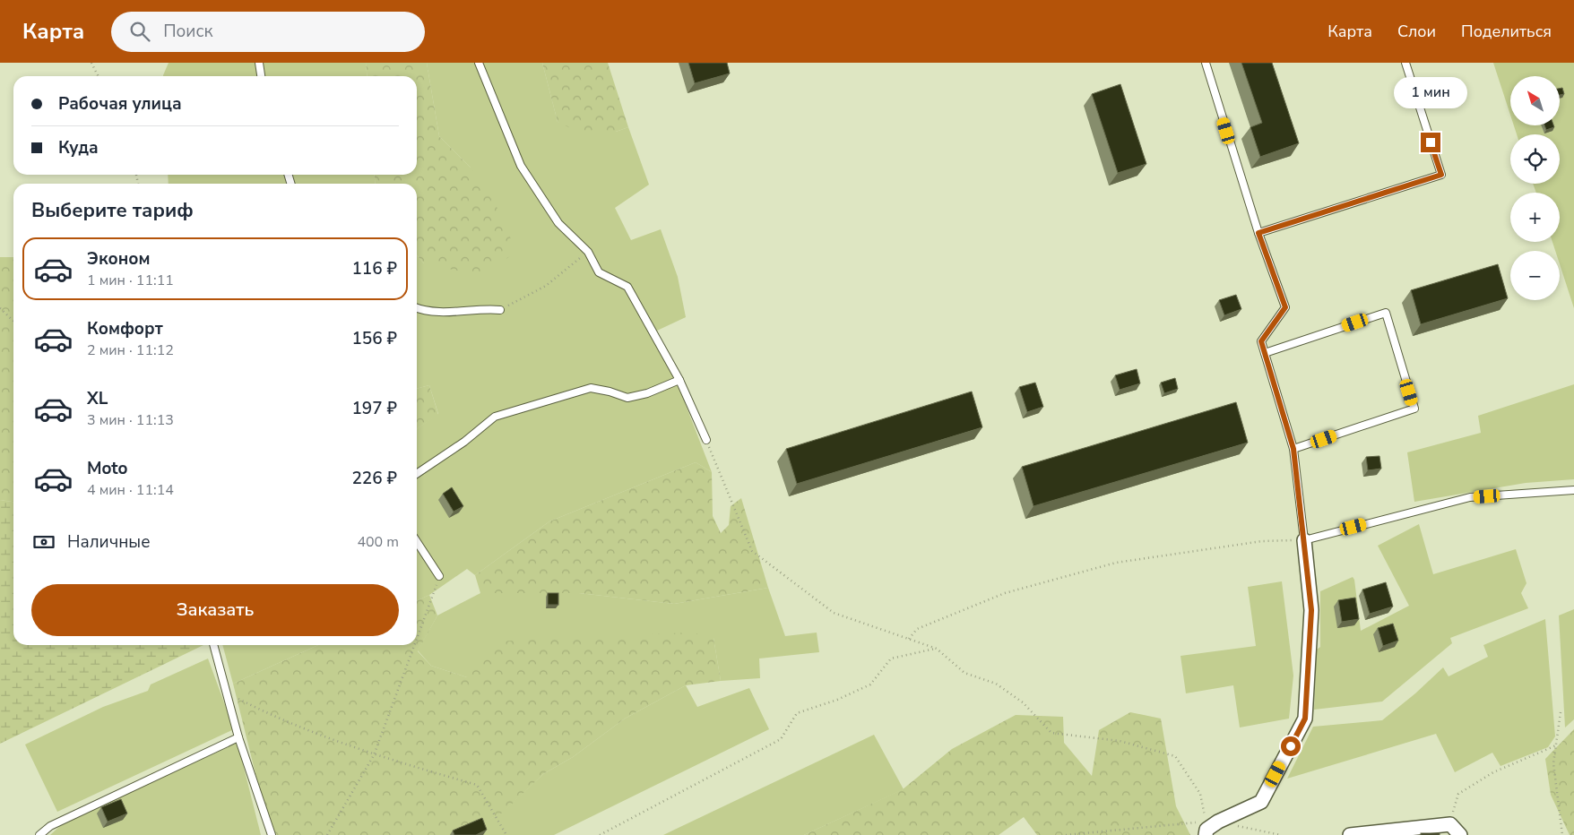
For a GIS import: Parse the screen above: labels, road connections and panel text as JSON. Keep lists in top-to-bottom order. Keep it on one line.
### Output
{"north":"top left","page":{"header":"Карта","search":"Поиск","nav":["Карта","Слои","Поделиться"],"map_buttons":["+","−"],"banner":["Рабочая улица","Куда"],"bubble":"1 мин","heading":"Выберите тариф","list":[{"name":"Эконом","note":"1 мин · 11:11","value":"116 ₽"},{"name":"Комфорт","note":"2 мин · 11:12","value":"156 ₽"},{"name":"XL","note":"3 мин · 11:13","value":"197 ₽"},{"name":"Moto","note":"4 мин · 11:14","value":"226 ₽"}],"pay":["Наличные","400 m"],"buttons":"Заказать"}}
